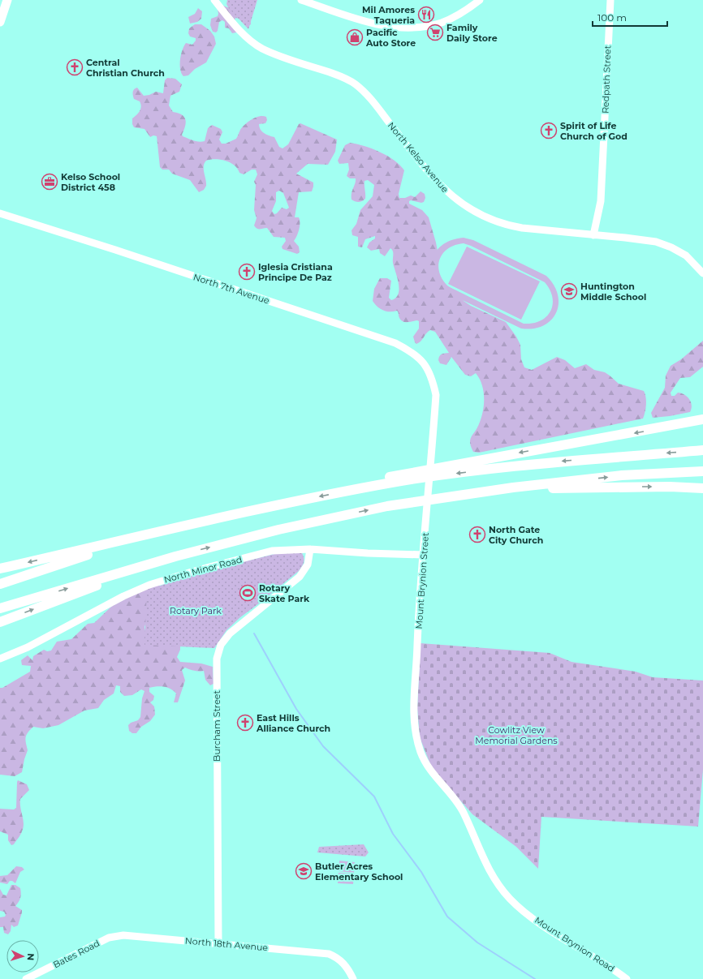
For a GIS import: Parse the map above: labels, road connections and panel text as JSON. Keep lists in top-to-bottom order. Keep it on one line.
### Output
{"streets":{"street":["Redpath Street","North Kelso Avenue","North 7th Avenue","North Minor Road","Mount Brynion Street","Burcham Street","North 18th Avenue","Mount Brynion Road","Bates Road"]},"crossings":[["Redpath Street","North Kelso Avenue"],["North 7th Avenue","Mount Brynion Street"],["North Minor Road","Mount Brynion Street"],["North Minor Road","Burcham Street"],["Mount Brynion Street","Mount Brynion Road"],["Burcham Street","North 18th Avenue"],["North 18th Avenue","Bates Road"]],"parks":["Rotary Park","Cowlitz View Memorial Gardens"],"places":{"restaurant":["Mil Amores Taqueria"],"supermarket":["Family Daily Store"],"shop":["Pacific Auto Store"],"church":["Central Christian Church","Spirit of Life Church of God","Iglesia Cristiana Principe De Paz","North Gate City Church","East Hills Alliance Church"],"office":["Kelso School District 458"],"school or university":["Huntington Middle School","Butler Acres Elementary School"],"sports":["Rotary Skate Park"]},"scale_bar":"100 m","north":"right"}
